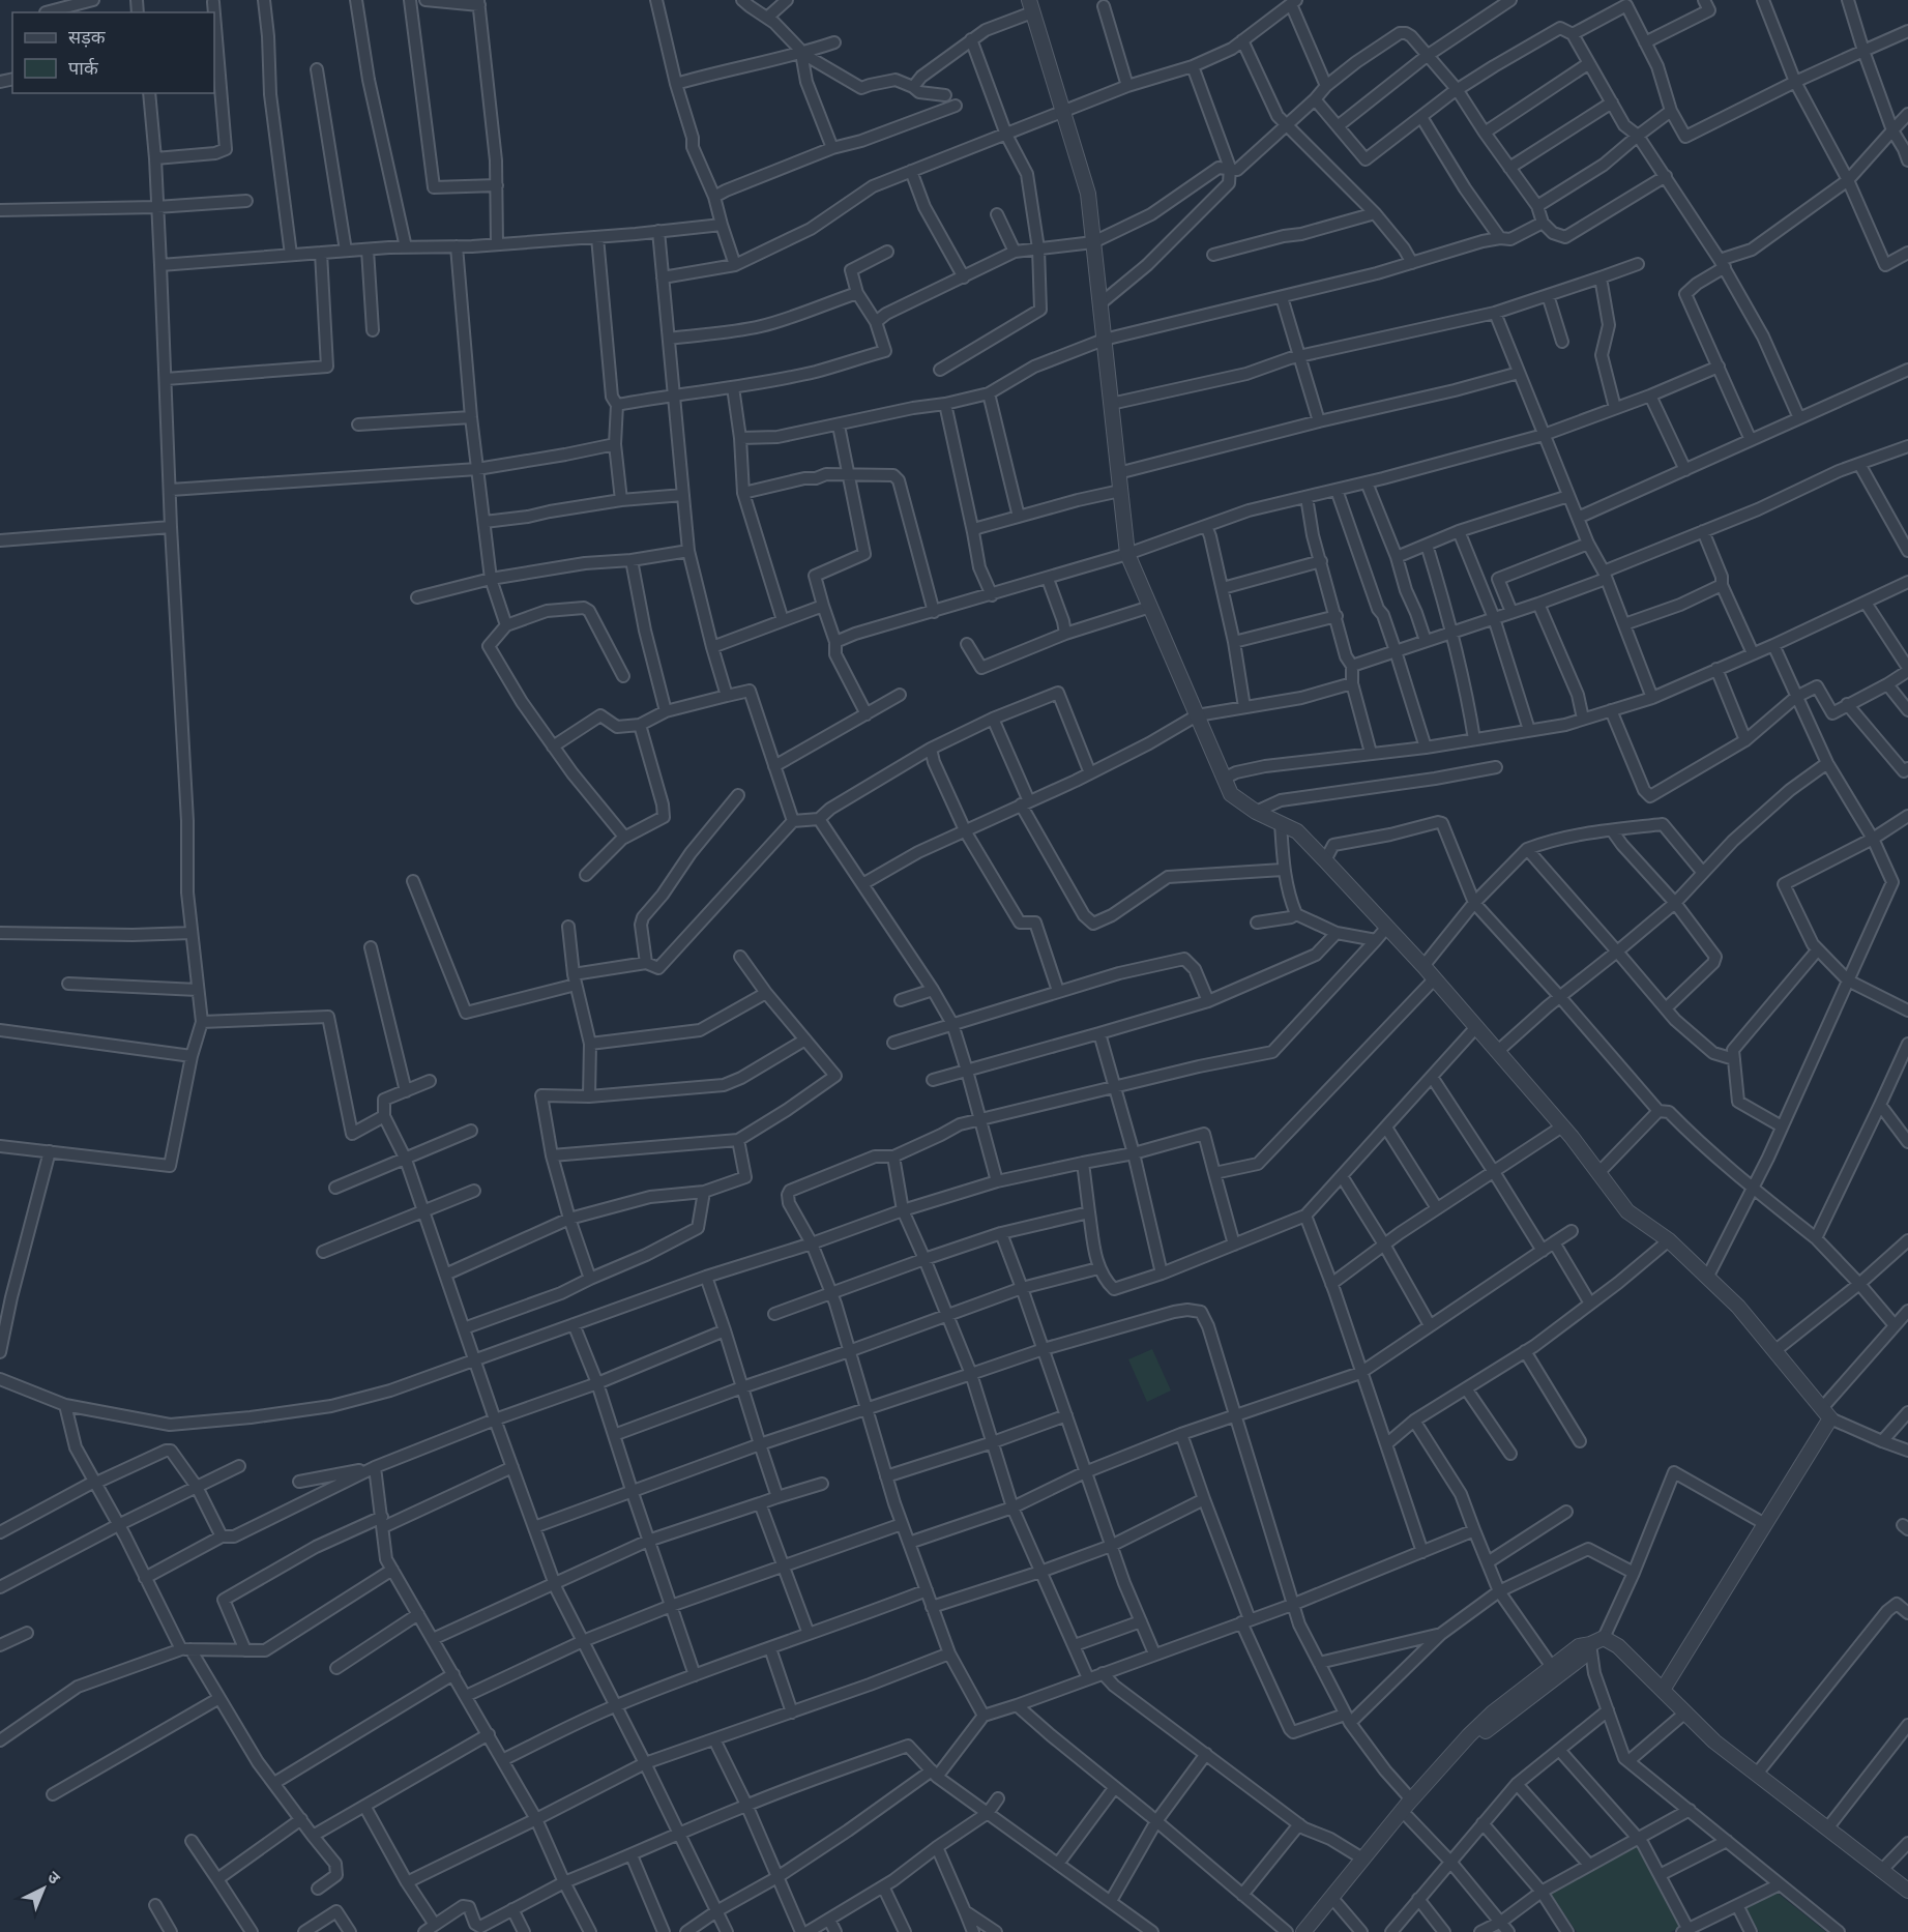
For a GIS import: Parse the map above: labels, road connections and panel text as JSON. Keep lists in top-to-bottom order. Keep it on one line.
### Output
{"legend":["सड़क","पार्क"],"north":"top right"}
